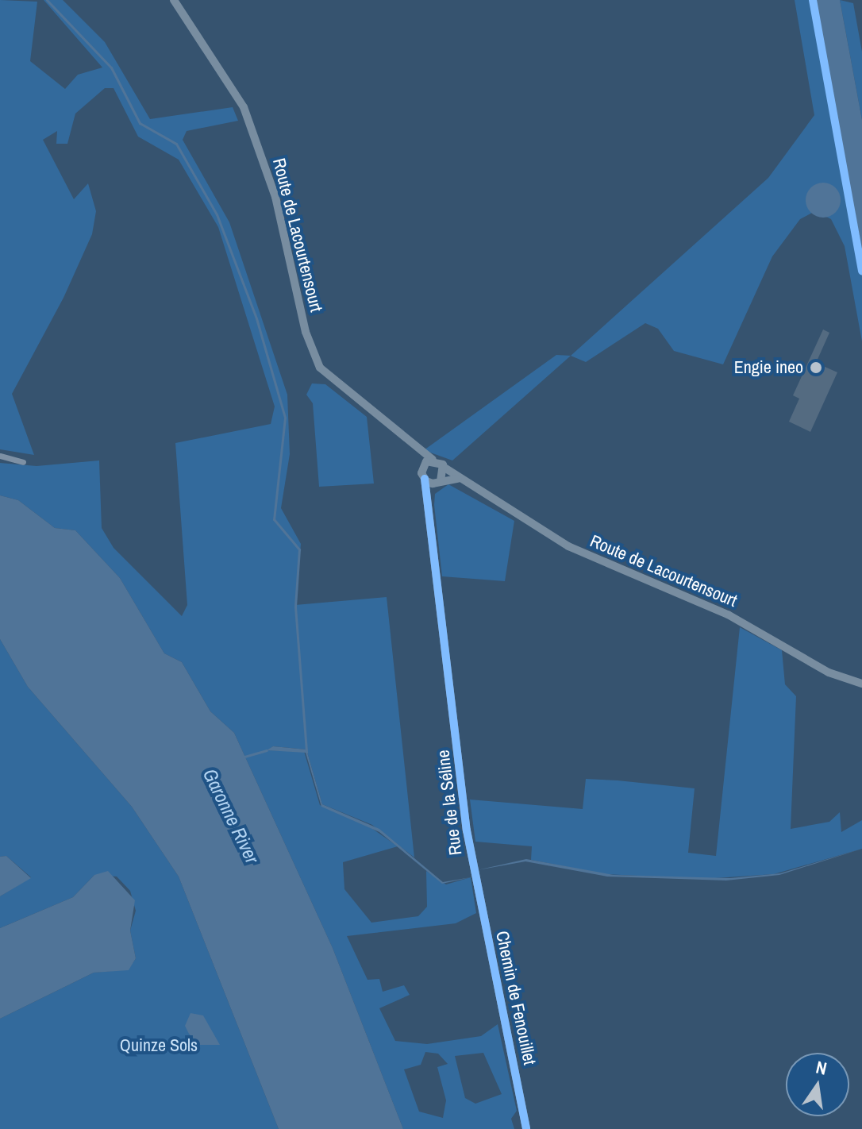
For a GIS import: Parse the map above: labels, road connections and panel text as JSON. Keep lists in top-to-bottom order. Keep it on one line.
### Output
{"streets":{"main road":["Route de Lacourtensourt","Rue de la Séline","Chemin de Fenouillet"]},"crossings":[["Rue de la Séline","Chemin de Fenouillet"]],"water":["Garonne River"],"parks":["Quinze Sols"],"places":["Engie ineo"],"north":"top"}
